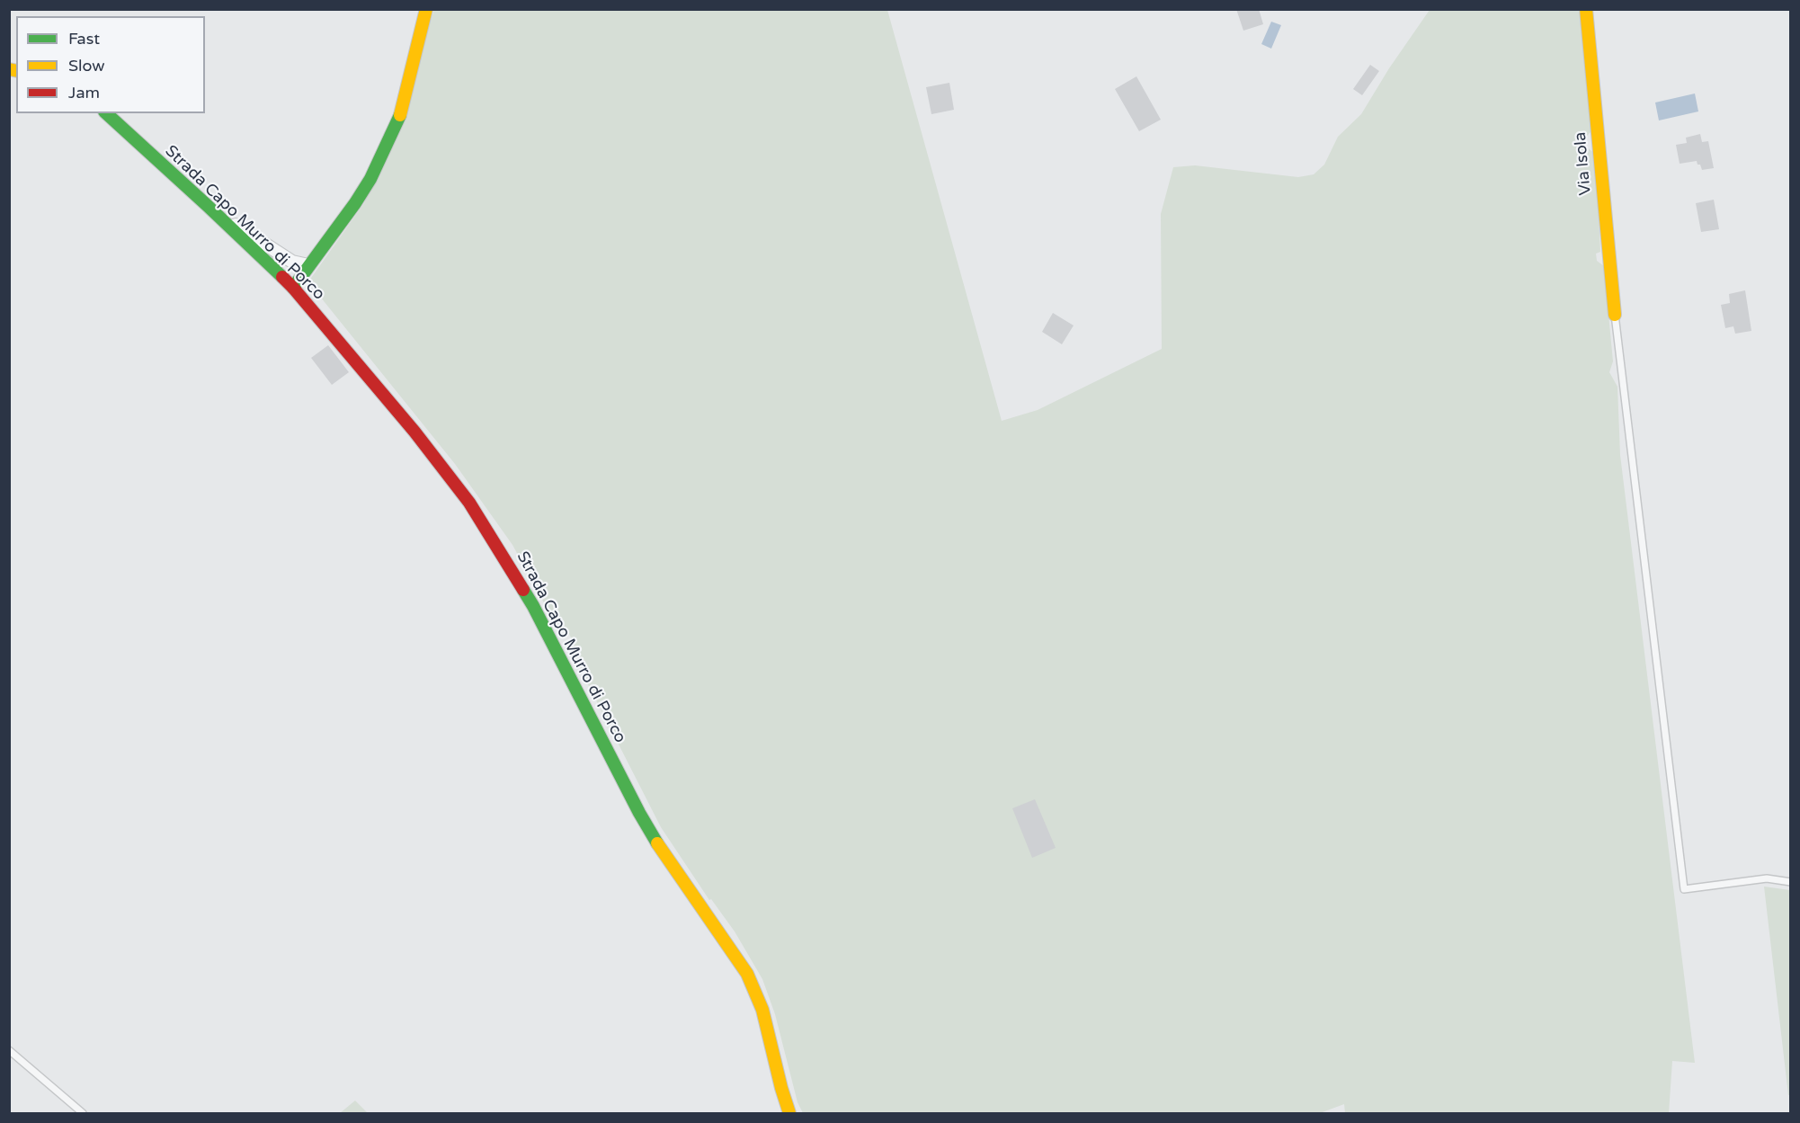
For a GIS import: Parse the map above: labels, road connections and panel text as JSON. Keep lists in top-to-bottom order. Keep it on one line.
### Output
{"streets":{"street":["Via Isola","Strada Capo Murro di Porco"]},"legend":["Fast","Slow","Jam"]}
